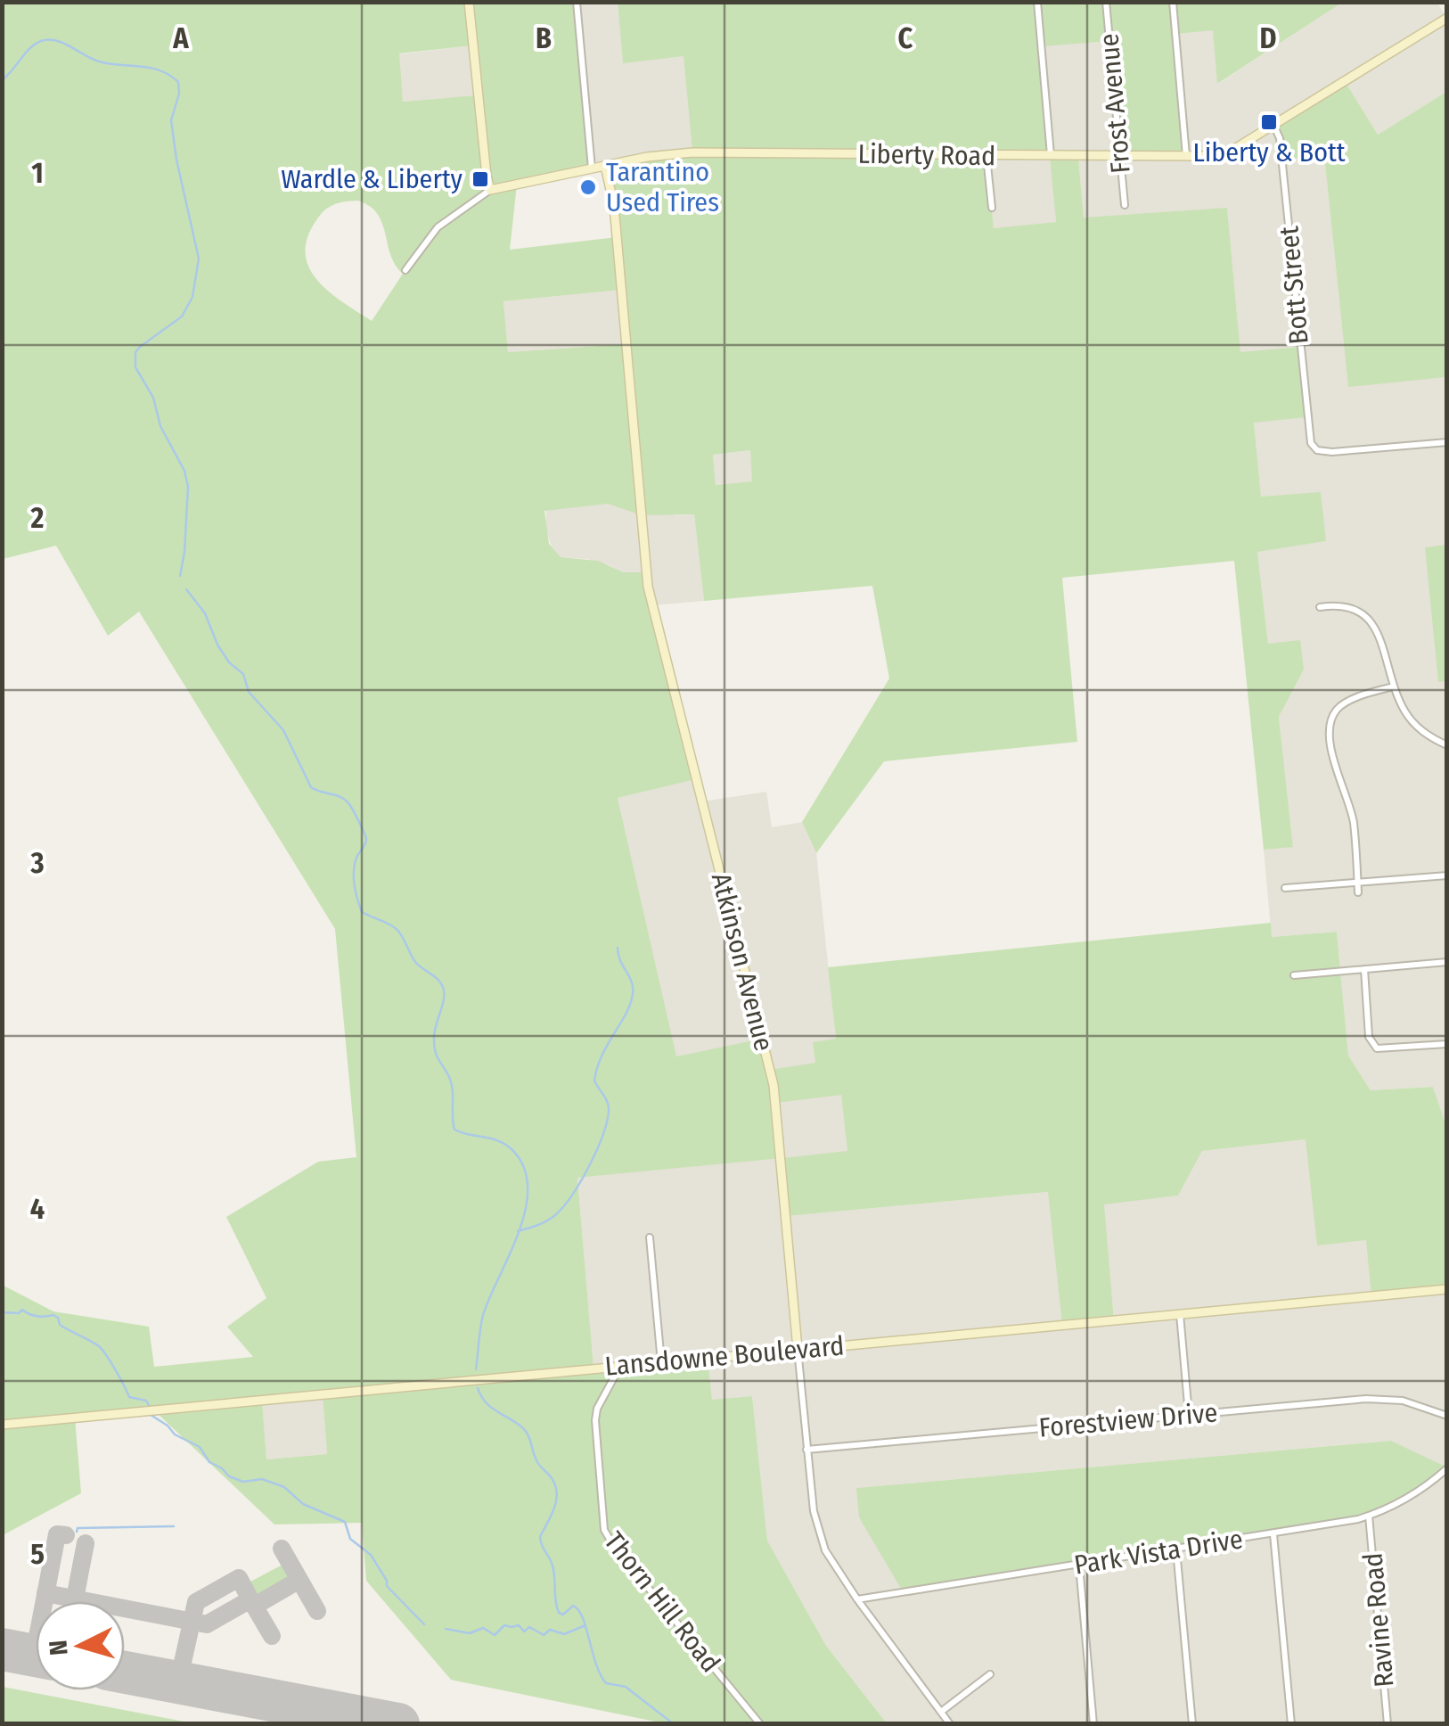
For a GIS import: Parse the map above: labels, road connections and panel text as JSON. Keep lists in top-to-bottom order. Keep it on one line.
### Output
{"streets":{"street":["Frost Avenue","Liberty Road","Bott Street","Atkinson Avenue","Lansdowne Boulevard","Forestview Drive","Park Vista Drive","Thorn Hill Road","Ravine Road"]},"crossings":[["Frost Avenue","Liberty Road"],["Liberty Road","Bott Street"],["Liberty Road","Atkinson Avenue"],["Atkinson Avenue","Lansdowne Boulevard"],["Atkinson Avenue","Forestview Drive"],["Atkinson Avenue","Park Vista Drive"],["Lansdowne Boulevard","Thorn Hill Road"],["Park Vista Drive","Ravine Road"]],"places":{"transit":["Liberty & Bott","Wardle & Liberty"],"other":["Tarantino Used Tires"]},"north":"left","grid":{"columns":["A","B","C","D"],"rows":["1","2","3","4","5"]}}
